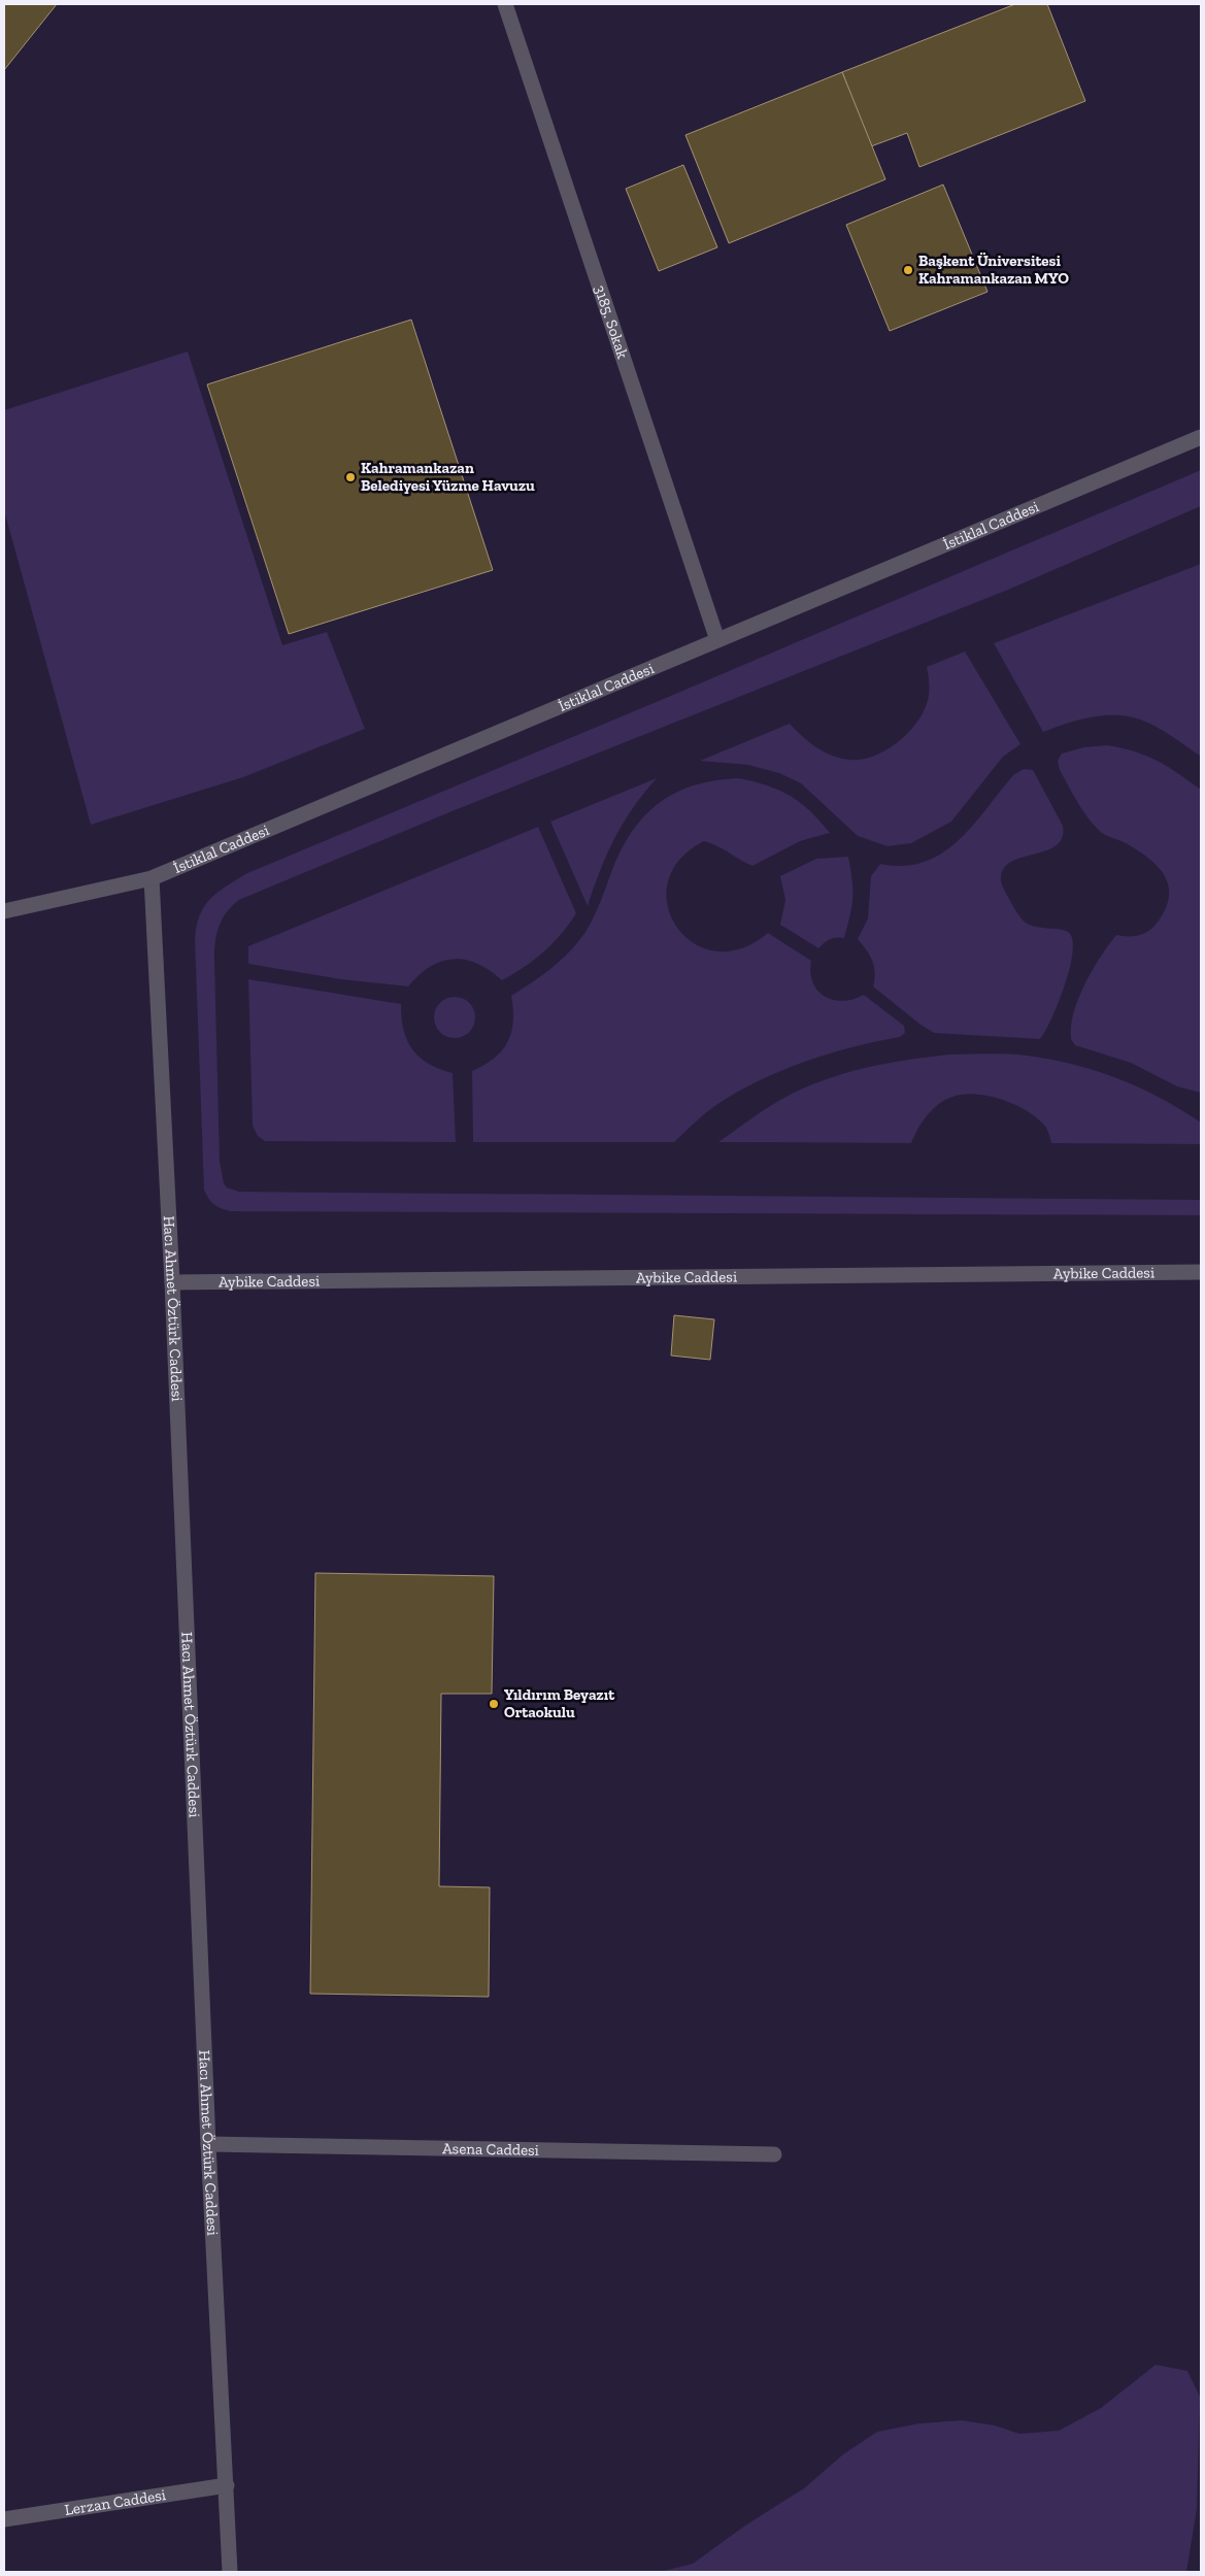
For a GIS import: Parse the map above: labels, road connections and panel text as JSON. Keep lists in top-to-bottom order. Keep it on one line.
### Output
{"streets":{"street":["3185. Sokak","İstiklal Caddesi","Aybike Caddesi","Hacı Ahmet Öztürk Caddesi","Asena Caddesi","Lerzan Caddesi"]},"crossings":[["3185. Sokak","İstiklal Caddesi"],["İstiklal Caddesi","Hacı Ahmet Öztürk Caddesi"],["Aybike Caddesi","Hacı Ahmet Öztürk Caddesi"],["Hacı Ahmet Öztürk Caddesi","Asena Caddesi"],["Hacı Ahmet Öztürk Caddesi","Lerzan Caddesi"]],"places":["Başkent Üniversitesi Kahramankazan MYO","Kahramankazan Belediyesi Yüzme Havuzu","Yıldırım Beyazıt Ortaokulu"]}
